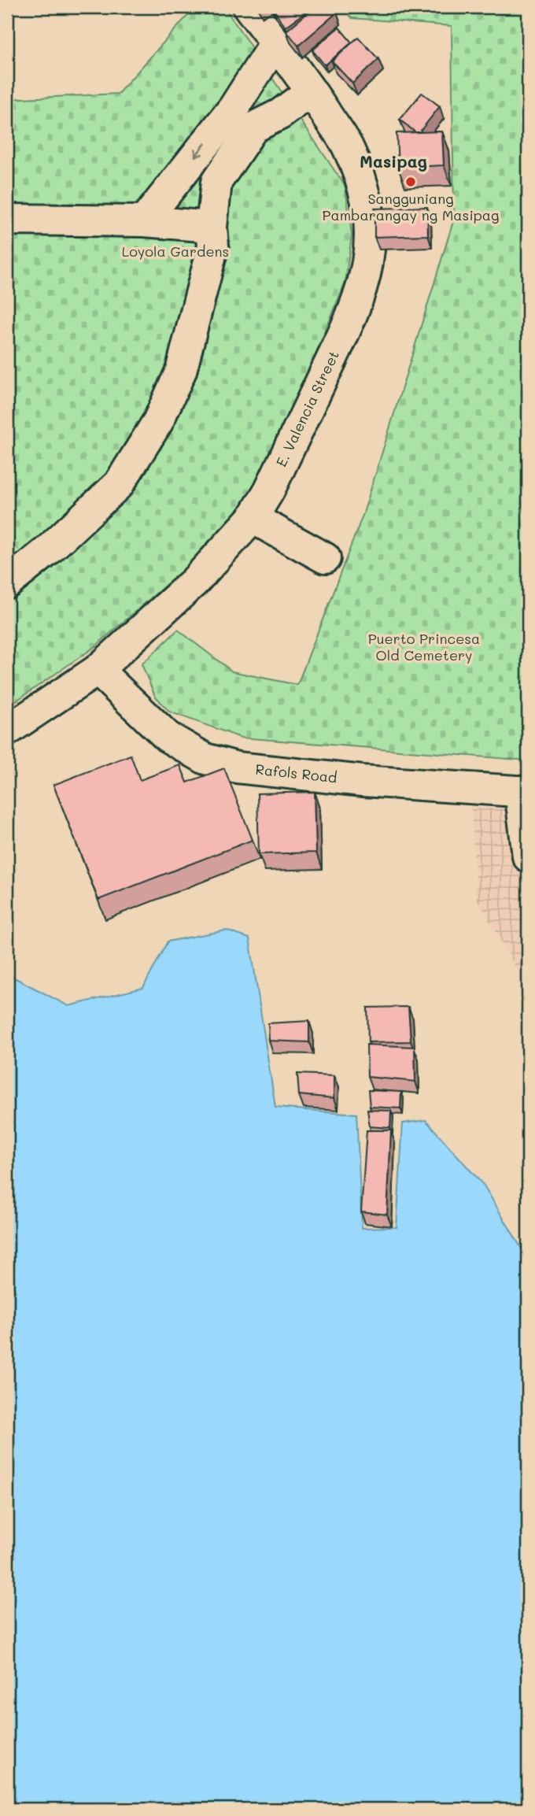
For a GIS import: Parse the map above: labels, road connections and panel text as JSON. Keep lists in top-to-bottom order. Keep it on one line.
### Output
{"streets":{"street":["E. Valencia Street","Rafols Road"]},"crossings":[["E. Valencia Street","Rafols Road"]],"districts":["Masipag"],"parks":["Loyola Gardens","Puerto Princesa Old Cemetery"],"places":["Sangguniang Pambarangay ng Masipag"]}
